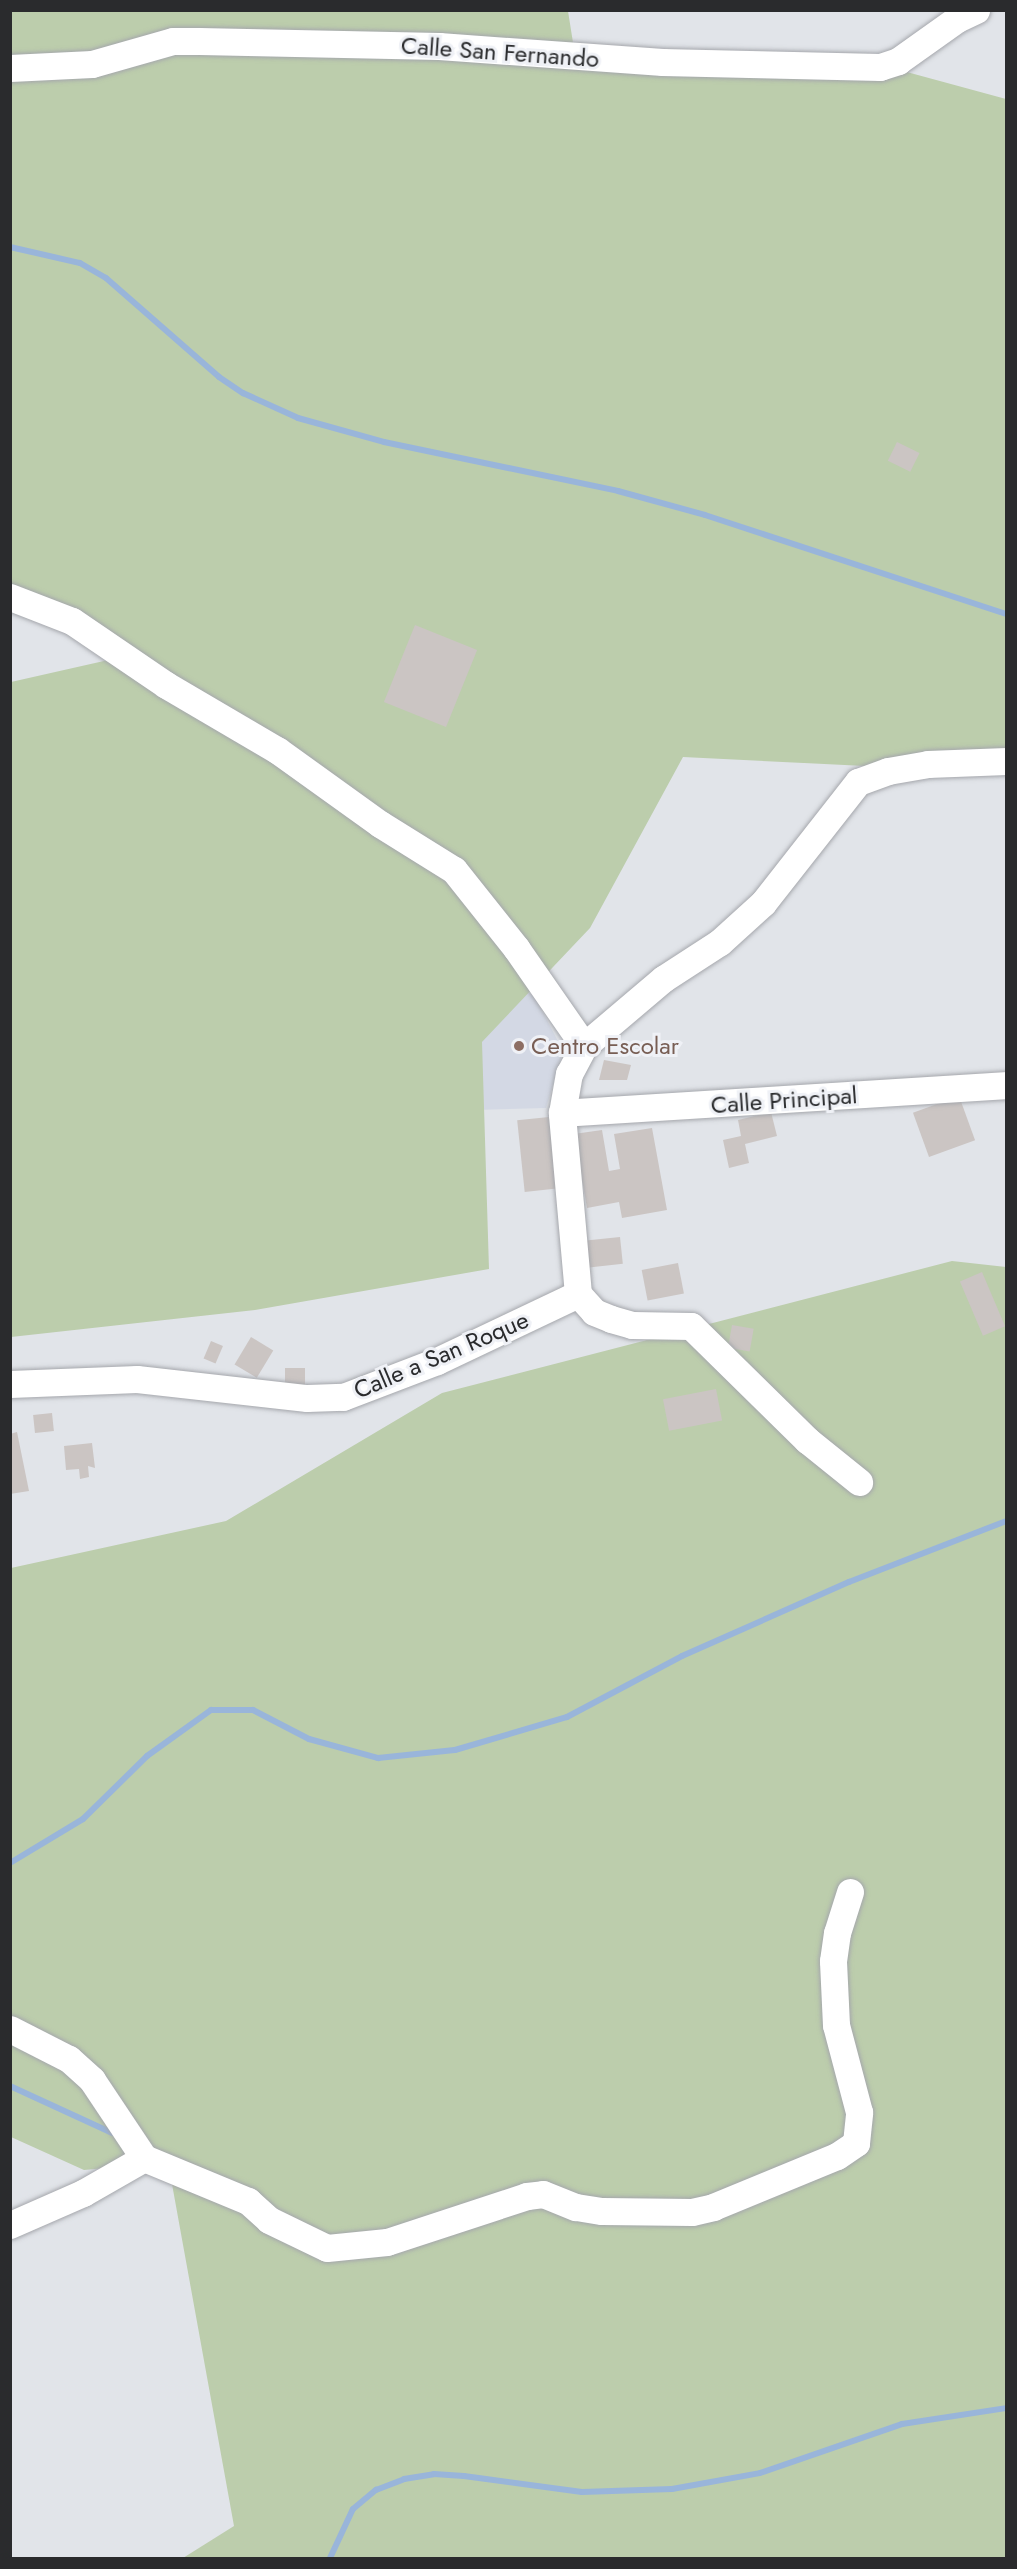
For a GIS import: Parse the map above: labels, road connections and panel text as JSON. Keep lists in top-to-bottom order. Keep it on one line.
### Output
{"streets":{"street":["Calle San Fernando","Calle Principal","Calle a San Roque"]},"places":["Centro Escolar"]}
